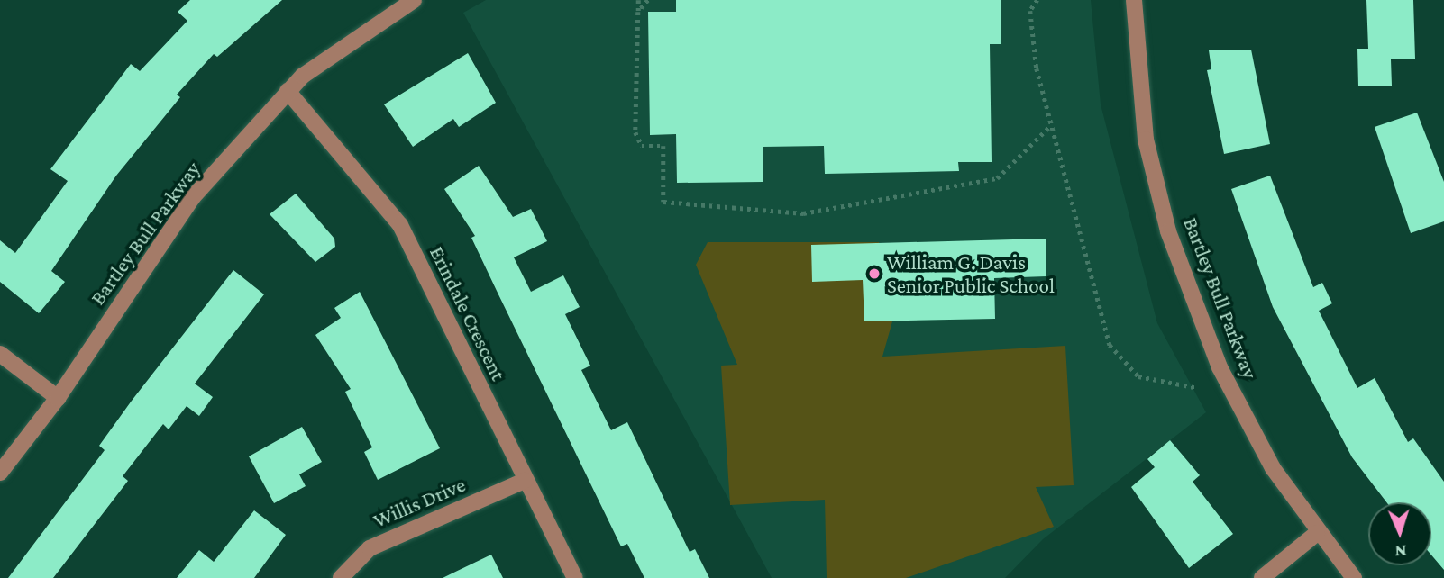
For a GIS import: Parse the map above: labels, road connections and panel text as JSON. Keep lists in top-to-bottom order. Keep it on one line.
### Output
{"streets":{"street":["Bartley Bull Parkway","Erindale Crescent","Willis Drive"]},"crossings":[["Bartley Bull Parkway","Erindale Crescent"],["Erindale Crescent","Willis Drive"]],"places":["William G. Davis Senior Public School"],"north":"bottom"}
